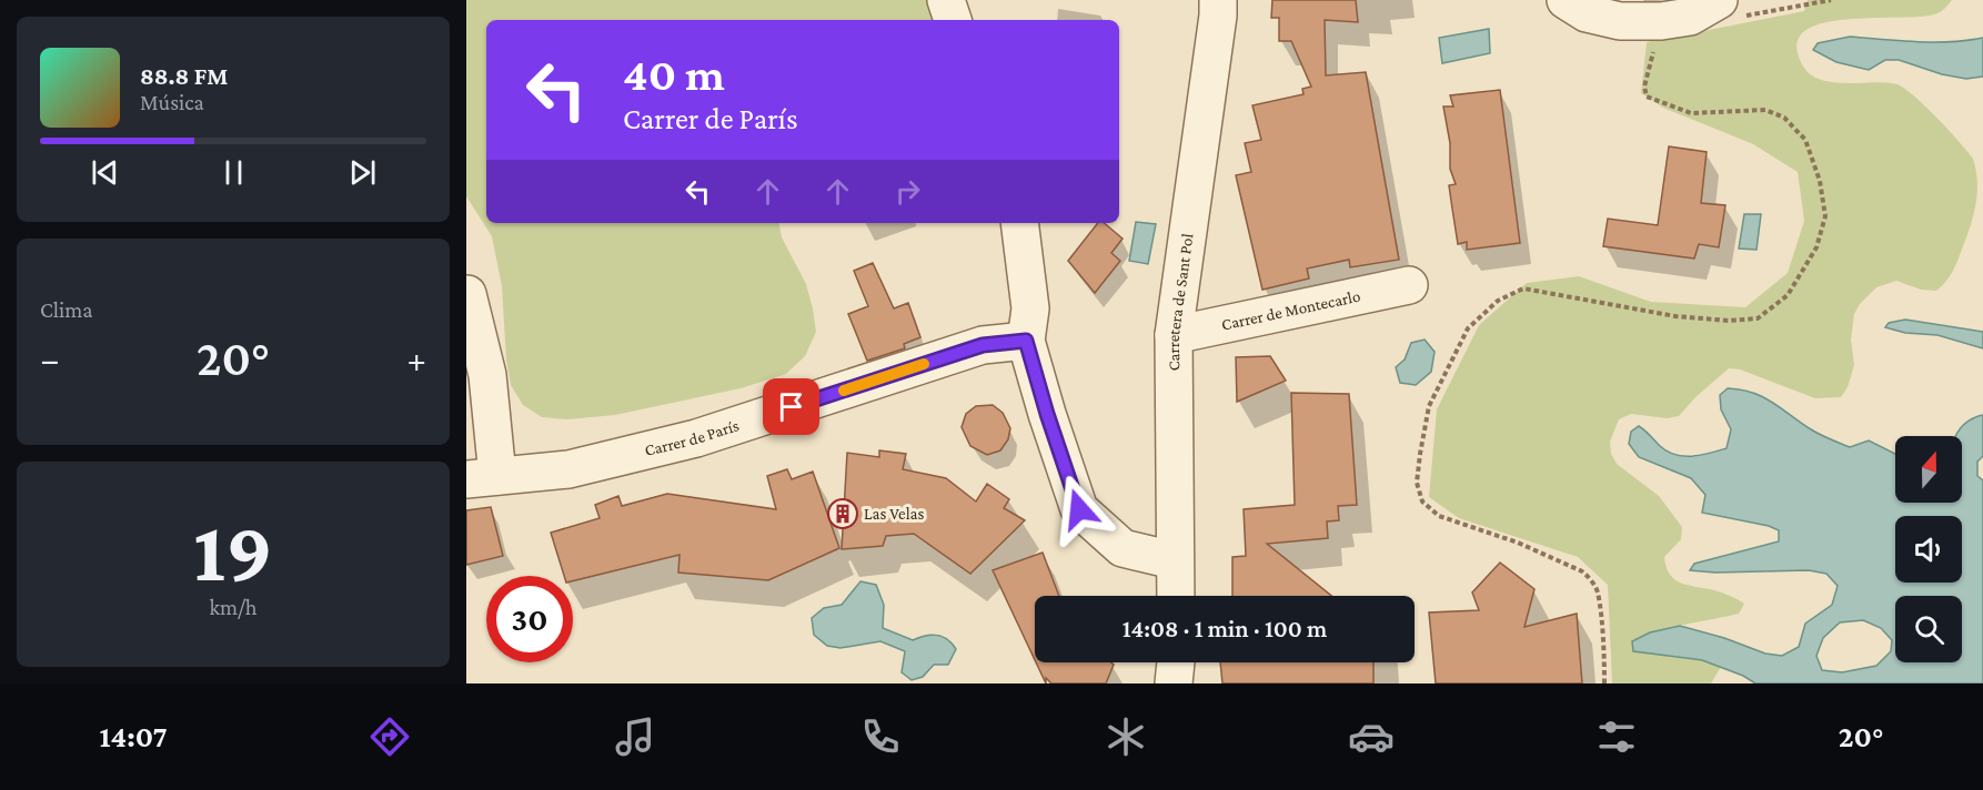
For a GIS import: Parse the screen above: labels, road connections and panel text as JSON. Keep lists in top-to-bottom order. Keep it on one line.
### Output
{"streets":{"street":["Carretera de Sant Pol","Carrer de Montecarlo","Carrer de París"]},"crossings":[["Carretera de Sant Pol","Carrer de Montecarlo"]],"places":{"building":["Las Velas"]},"north":"top","page":{"turn":["40 m","Carrer de París"],"song":["88.8 FM","Música"],"tile":["Clima",["19","km/h"]],"heat":["−","20°","+"],"limit":"30","trip":"14:08 · 1 min · 100 m","tabs":["14:07","20°"]}}
